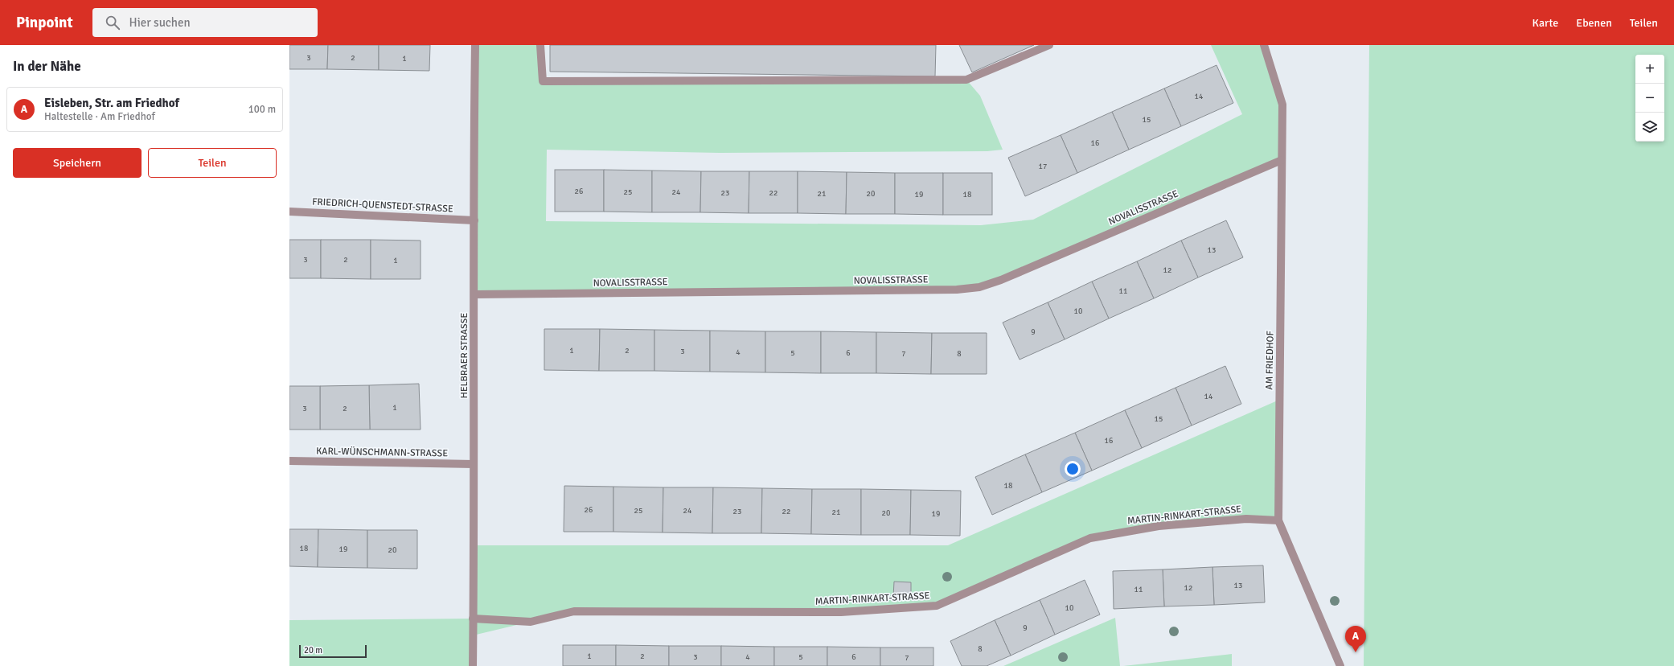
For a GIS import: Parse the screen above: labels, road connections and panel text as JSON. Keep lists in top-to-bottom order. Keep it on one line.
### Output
{"streets":{"street":["FRIEDRICH-QUENSTEDT-STRASSE","NOVALISSTRASSE","HELBRAER STRASSE","AM FRIEDHOF","KARL-WÜNSCHMANN-STRASSE","MARTIN-RINKART-STRASSE"]},"crossings":[["FRIEDRICH-QUENSTEDT-STRASSE","HELBRAER STRASSE"],["NOVALISSTRASSE","HELBRAER STRASSE"],["NOVALISSTRASSE","AM FRIEDHOF"],["HELBRAER STRASSE","KARL-WÜNSCHMANN-STRASSE"],["HELBRAER STRASSE","MARTIN-RINKART-STRASSE"],["AM FRIEDHOF","MARTIN-RINKART-STRASSE"]],"house_numbers":["3","2","1","14","15","16","17","26","25","24","23","22","21","20","19","18","13","3","2","1","12","11","10","9","1","2","3","4","5","6","7","8","14","1","3","2","15","16","18","26","25","24","23","22","21","20","19","18","19","20","13","12","11","10","9","8","1","2","3","4","5","6","7"],"scale_bar":"20 m","page":{"header":"Pinpoint","search":"Hier suchen","nav":["Karte","Ebenen","Teilen"],"heading":"In der Nähe","map_buttons":["+","−"],"list":[{"mark":"A","name":"Eisleben, Str. am Friedhof","note":"Haltestelle · Am Friedhof","value":"100 m"}],"buttons":["Speichern","Teilen"],"pins":"A","scale":"20 m"}}
